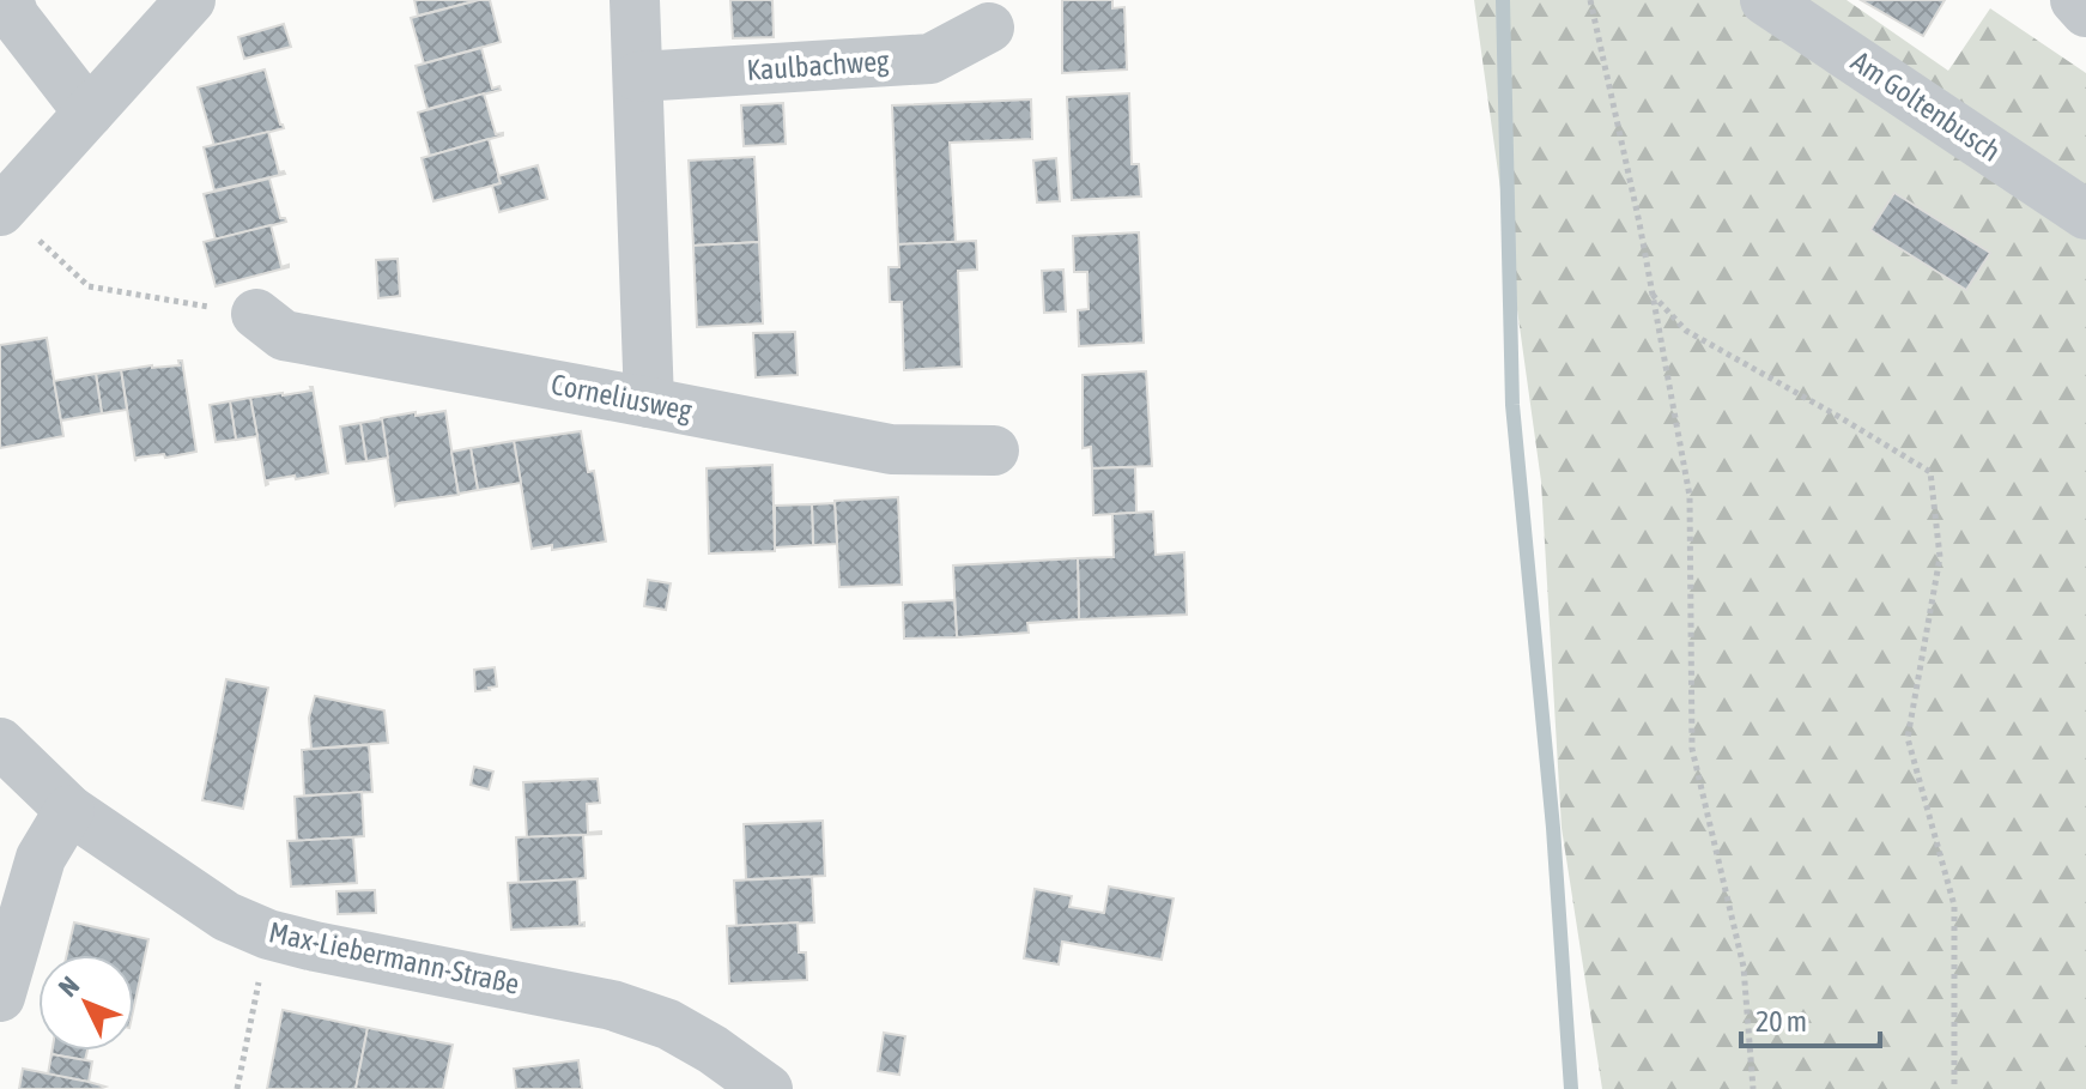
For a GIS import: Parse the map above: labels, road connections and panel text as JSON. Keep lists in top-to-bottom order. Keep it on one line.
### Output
{"streets":{"street":["Kaulbachweg","Am Goltenbusch","Corneliusweg","Max-Liebermann-Straße"]},"scale_bar":"20 m","north":"top left"}
